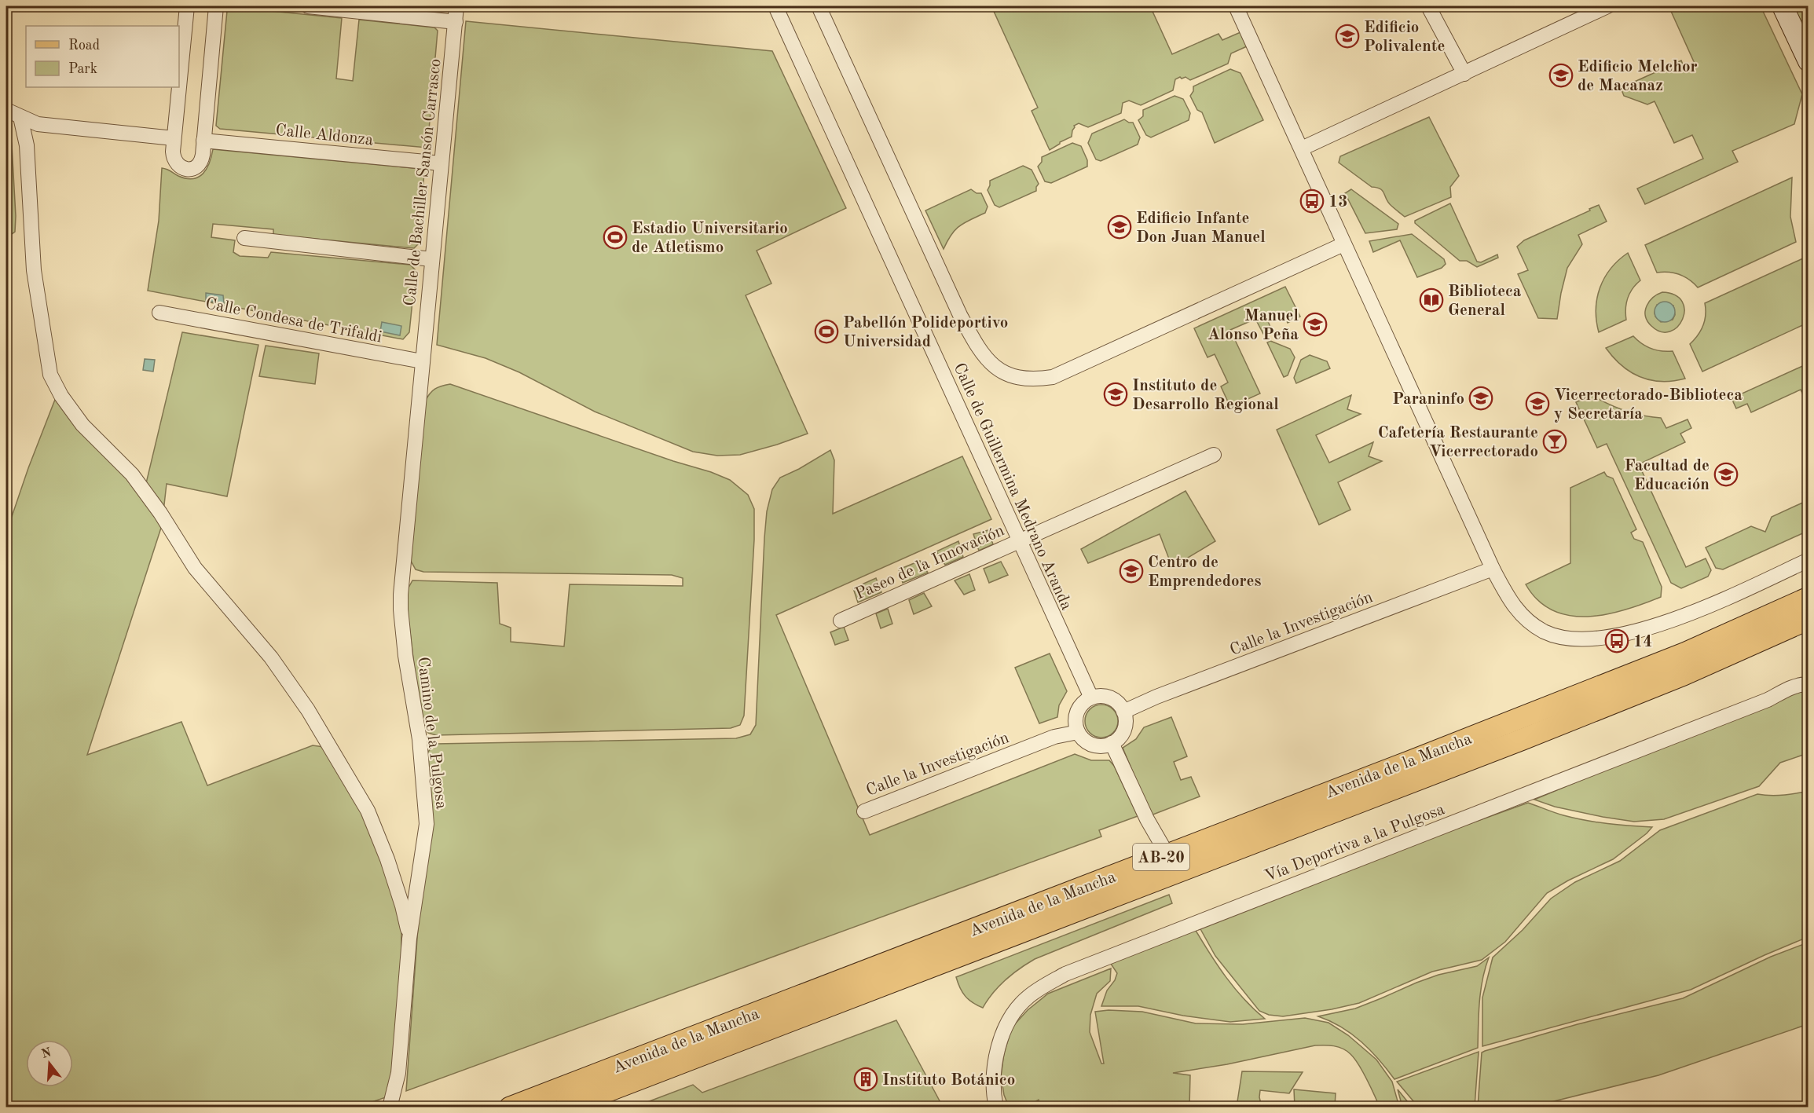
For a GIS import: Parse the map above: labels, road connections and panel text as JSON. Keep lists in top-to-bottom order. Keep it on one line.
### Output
{"streets":{"main road":["Avenida de la Mancha","AB-20"],"street":["Calle Aldonza","Calle de Bachiller Sansón Carrasco","Calle Condesa de Trifaldi","Calle de Guillermina Medrano Aranda","Paseo de la Innovación","Calle la Investigación","Camino de la Pulgosa","Vía Deportiva a la Pulgosa"]},"crossings":[["Calle Aldonza","Calle de Bachiller Sansón Carrasco"],["Calle de Bachiller Sansón Carrasco","Calle Condesa de Trifaldi"],["Calle de Bachiller Sansón Carrasco","Camino de la Pulgosa"],["Calle Condesa de Trifaldi","Camino de la Pulgosa"],["Calle de Guillermina Medrano Aranda","Paseo de la Innovación"],["Calle de Guillermina Medrano Aranda","Calle la Investigación"]],"places":{"school or university":["Edificio Polivalente","Edificio Melchor de Macanaz","Edificio Infante Don Juan Manuel","Manuel Alonso Peña","Instituto de Desarrollo Regional","Paraninfo","Vicerrectorado-Biblioteca y Secretaría","Facultad de Educación","Centro de Emprendedores"],"bus stop":["13","14"],"sports":["Estadio Universitario de Atletismo","Pabellón Polideportivo Universidad"],"library":["Biblioteca General"],"bar":["Cafetería Restaurante Vicerrectorado"],"building":["Instituto Botánico"]},"legend":["Road","Park"],"north":"top"}
